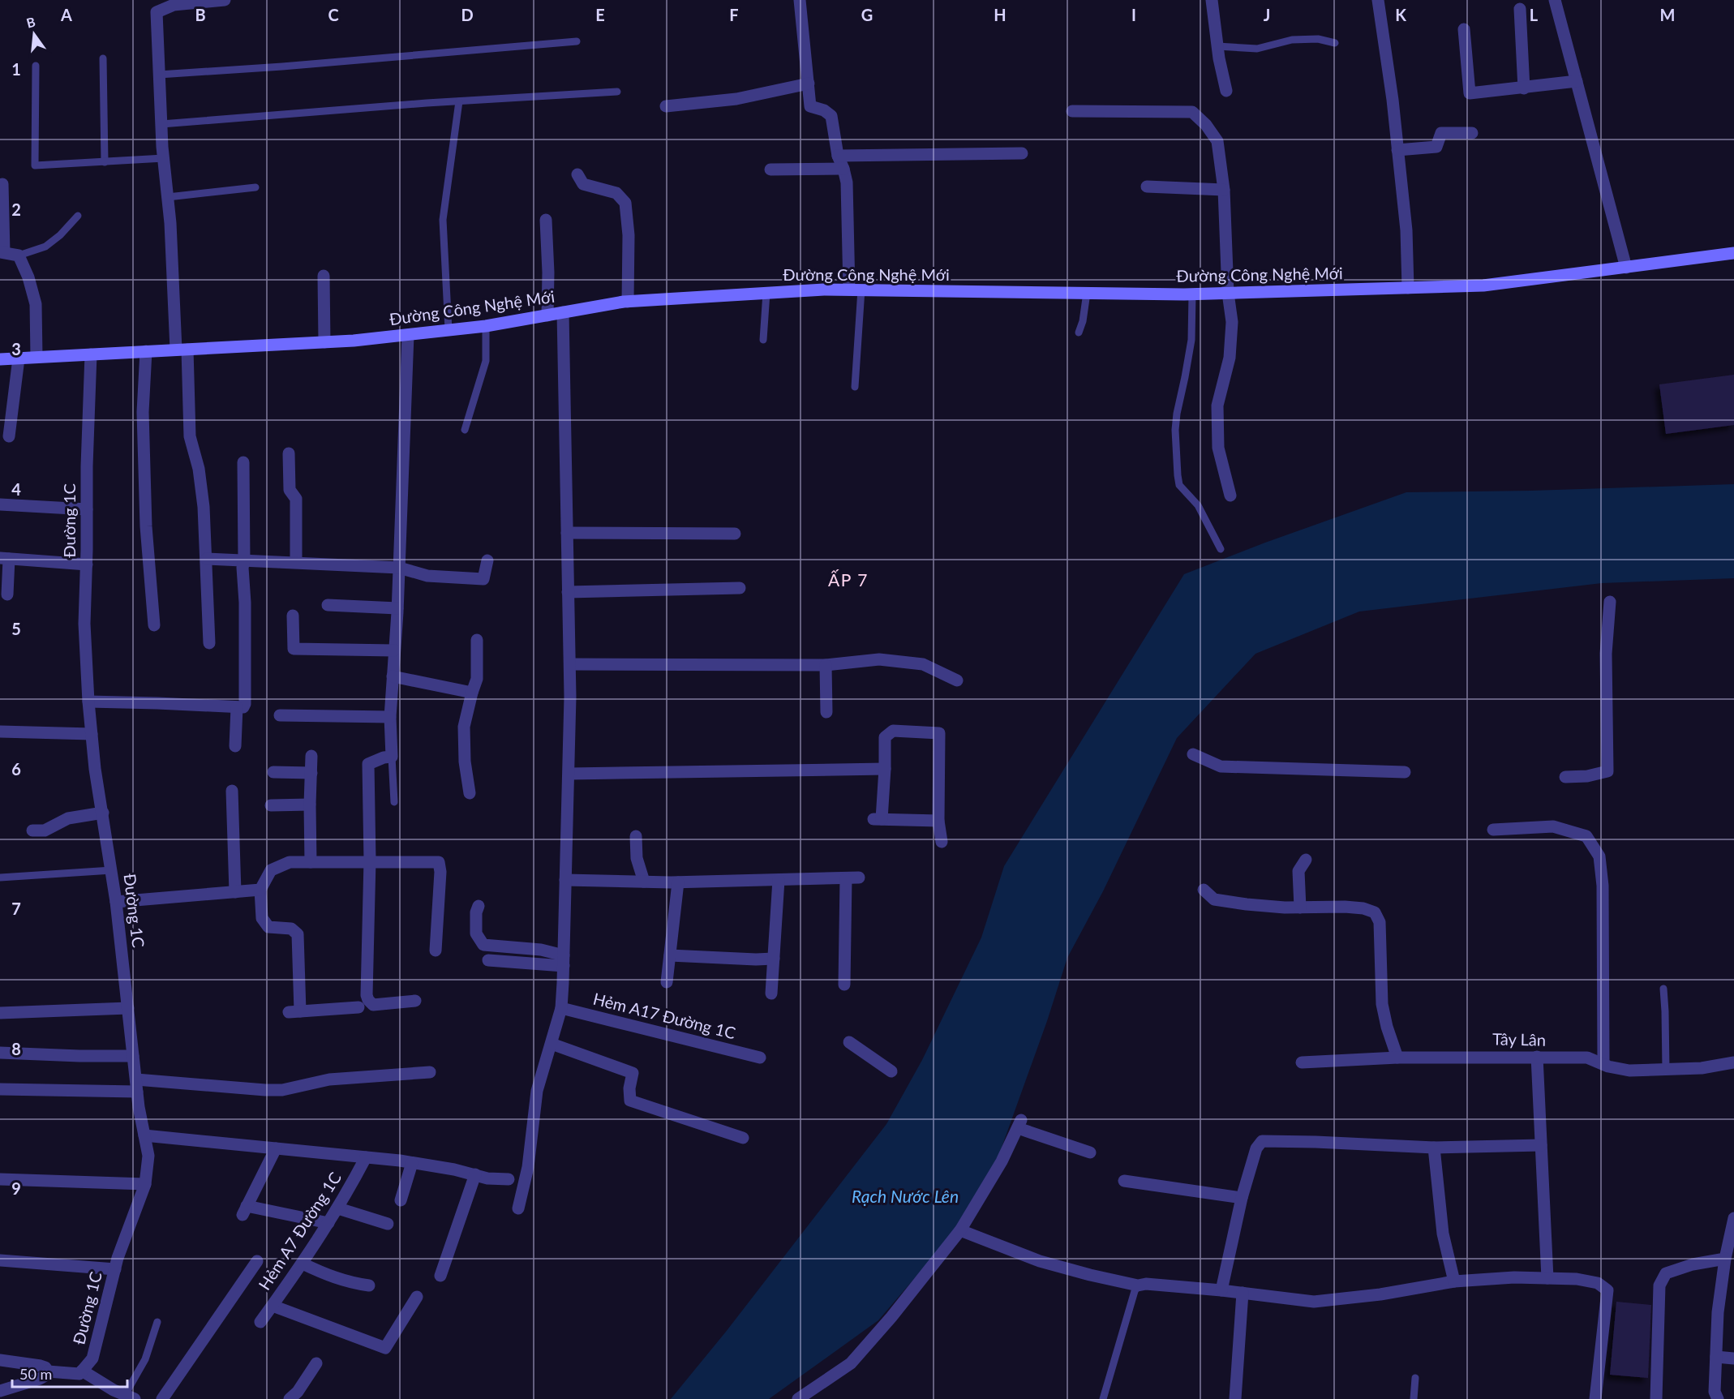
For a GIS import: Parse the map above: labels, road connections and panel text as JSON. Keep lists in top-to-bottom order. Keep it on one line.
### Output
{"streets":{"street":["Đường Công Nghệ Mới","Đường 1C","Hẻm A17 Đường 1C","Tây Lân","Hẻm A7 Đường 1C"]},"crossings":[["Đường Công Nghệ Mới","Đường 1C"]],"districts":["ẤP 7"],"water":["Rạch Nước Lên"],"scale_bar":"50 m","north":"top","grid":{"columns":["A","B","C","D","E","F","G","H","I","J","K","L","M"],"rows":["1","2","3","4","5","6","7","8","9"]}}
